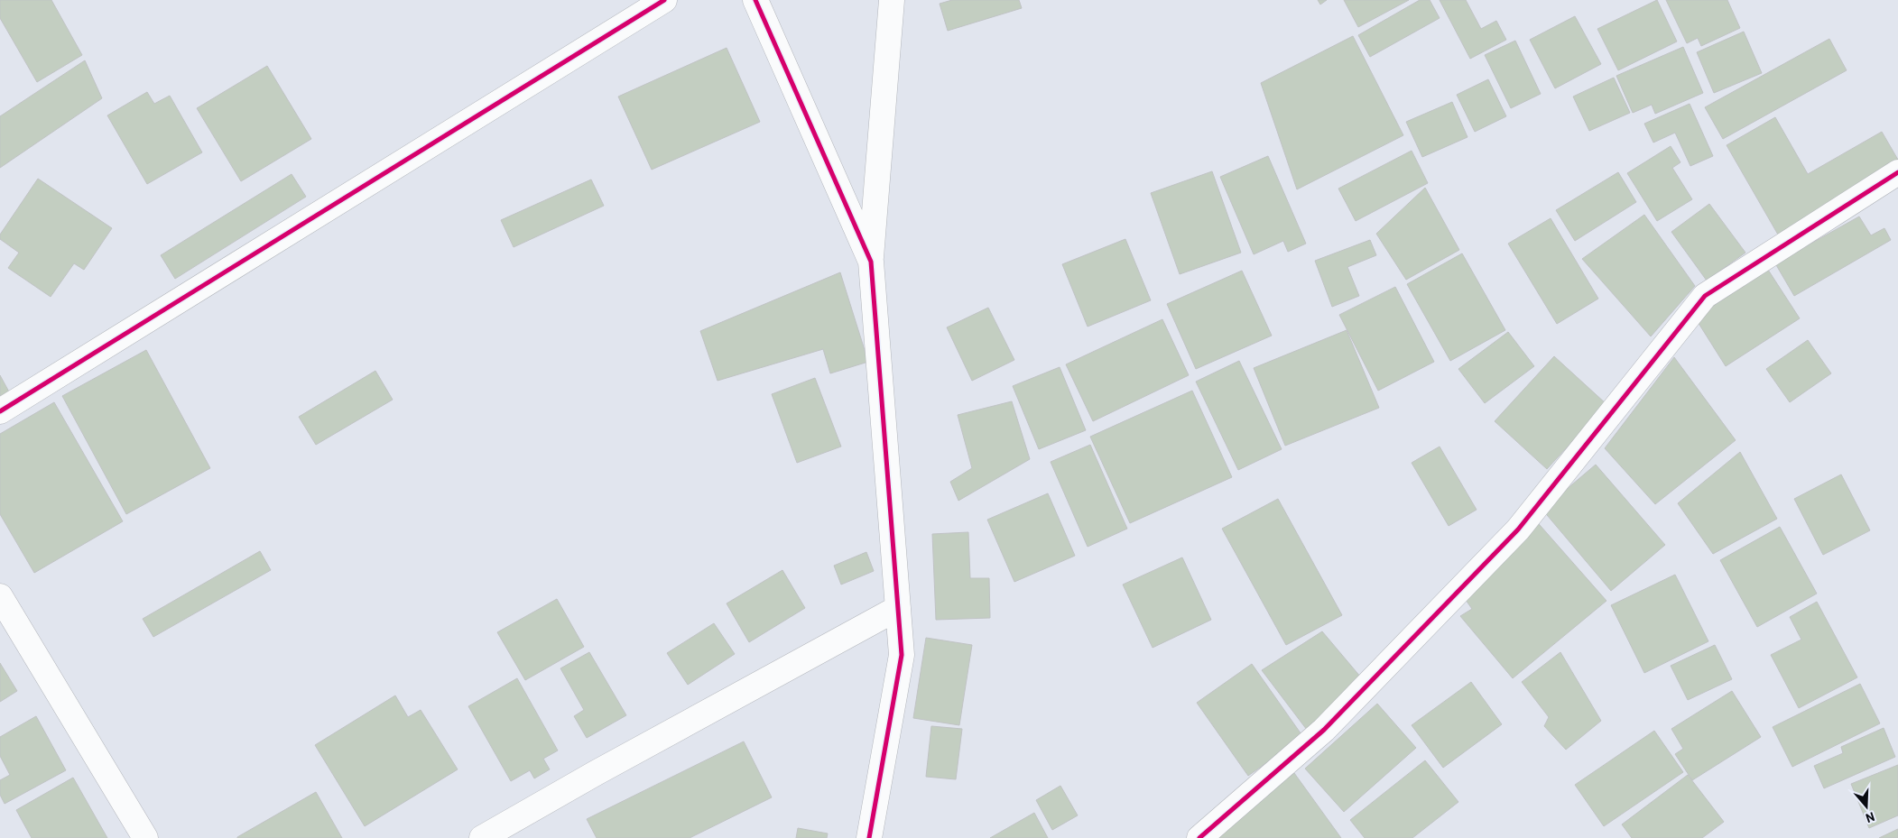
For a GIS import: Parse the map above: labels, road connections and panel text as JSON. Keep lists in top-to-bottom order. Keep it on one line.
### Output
{"north":"bottom"}
